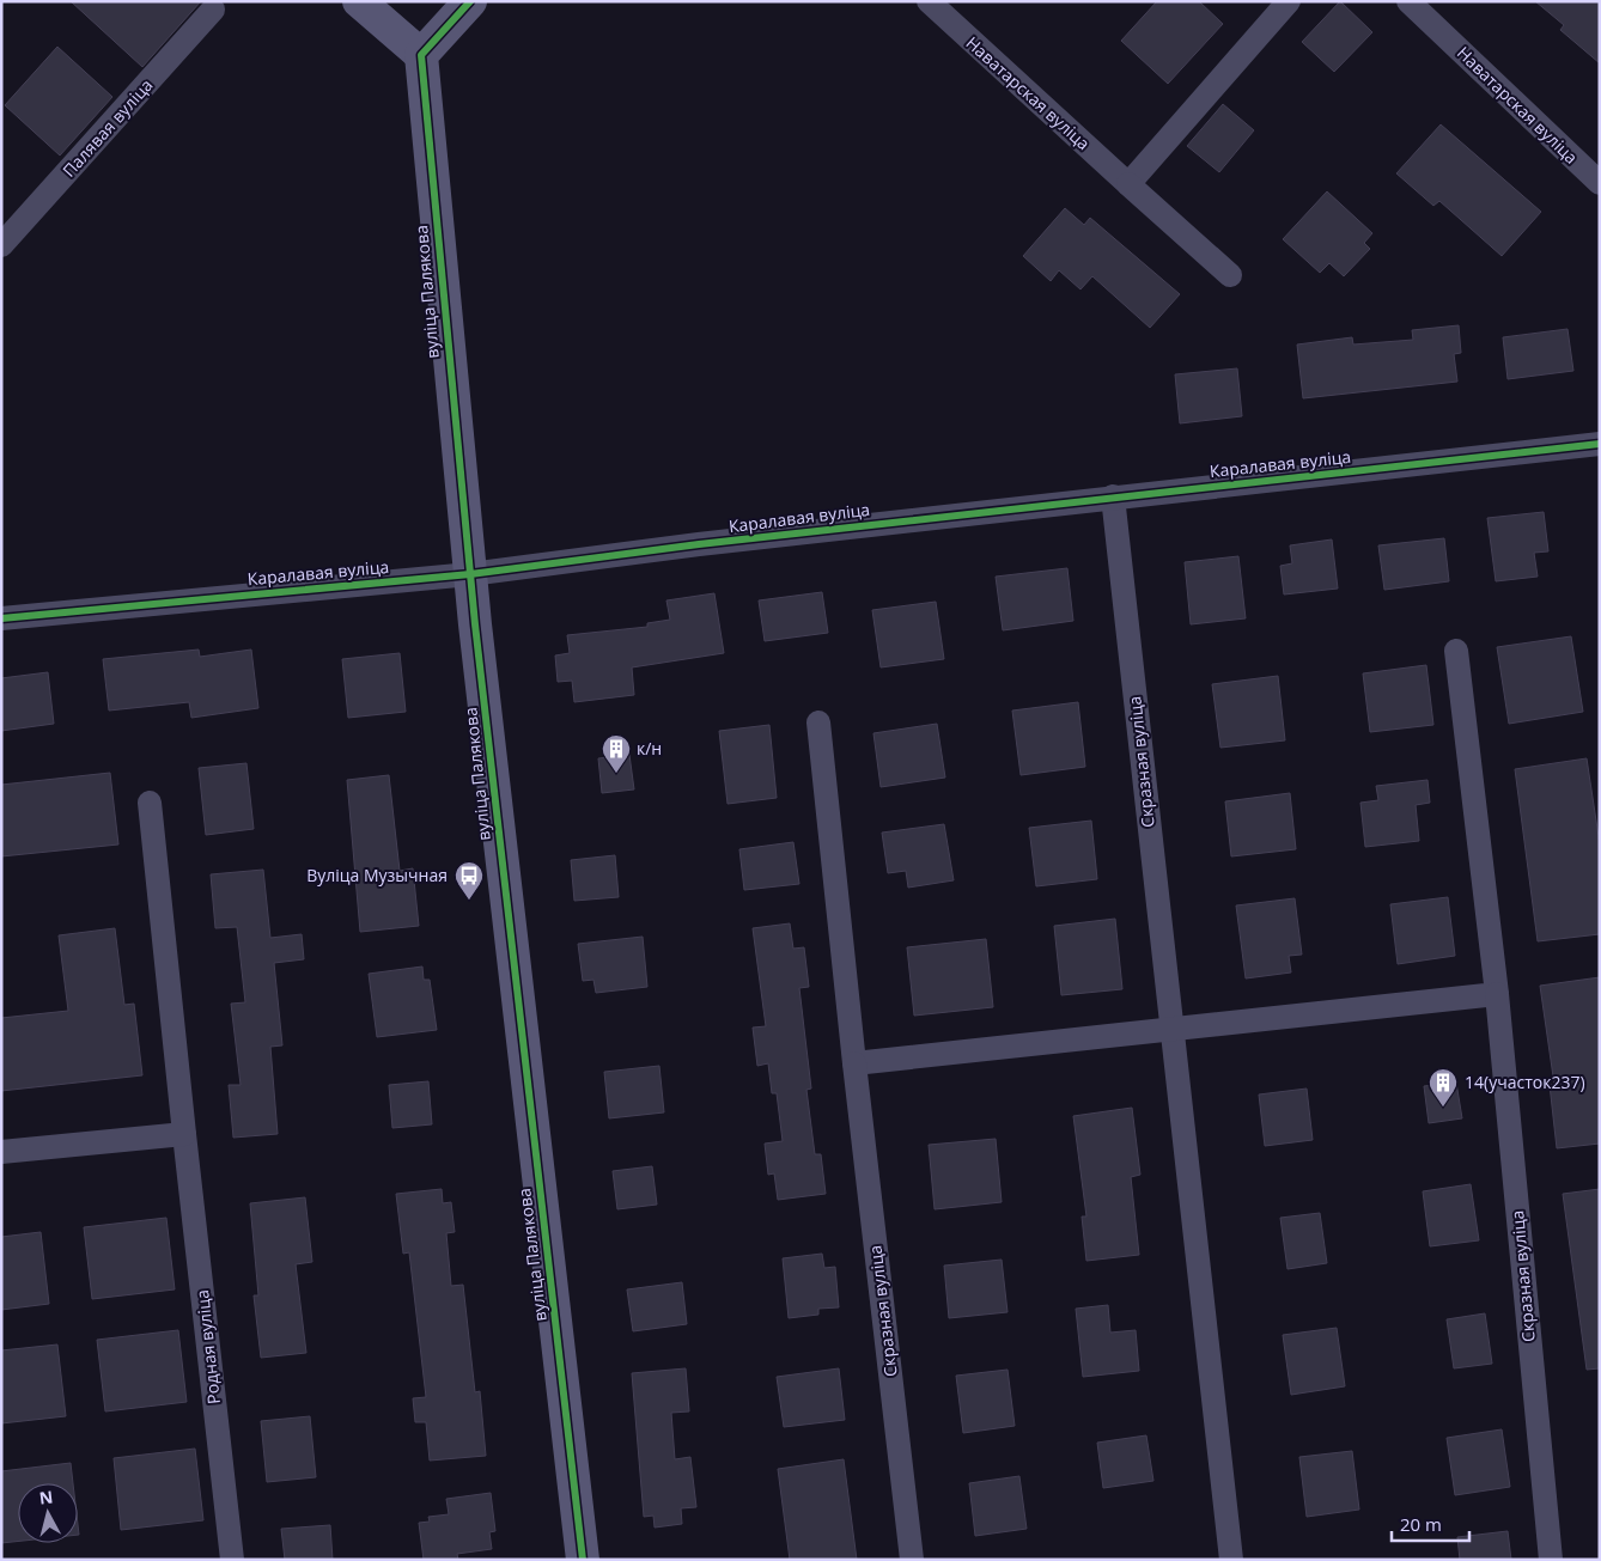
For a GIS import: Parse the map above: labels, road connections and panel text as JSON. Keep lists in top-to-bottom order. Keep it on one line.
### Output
{"streets":{"street":["Наватарская вуліца","Палявая вуліца","вуліца Палякова","Каралавая вуліца","Скразная вуліца","Родная вуліца"]},"crossings":[["вуліца Палякова","Каралавая вуліца"],["Каралавая вуліца","Скразная вуліца"]],"places":{"building":["к/н","14(участок237)"],"bus stop":["Вуліца Музычная"]},"scale_bar":"20 m","north":"top"}
